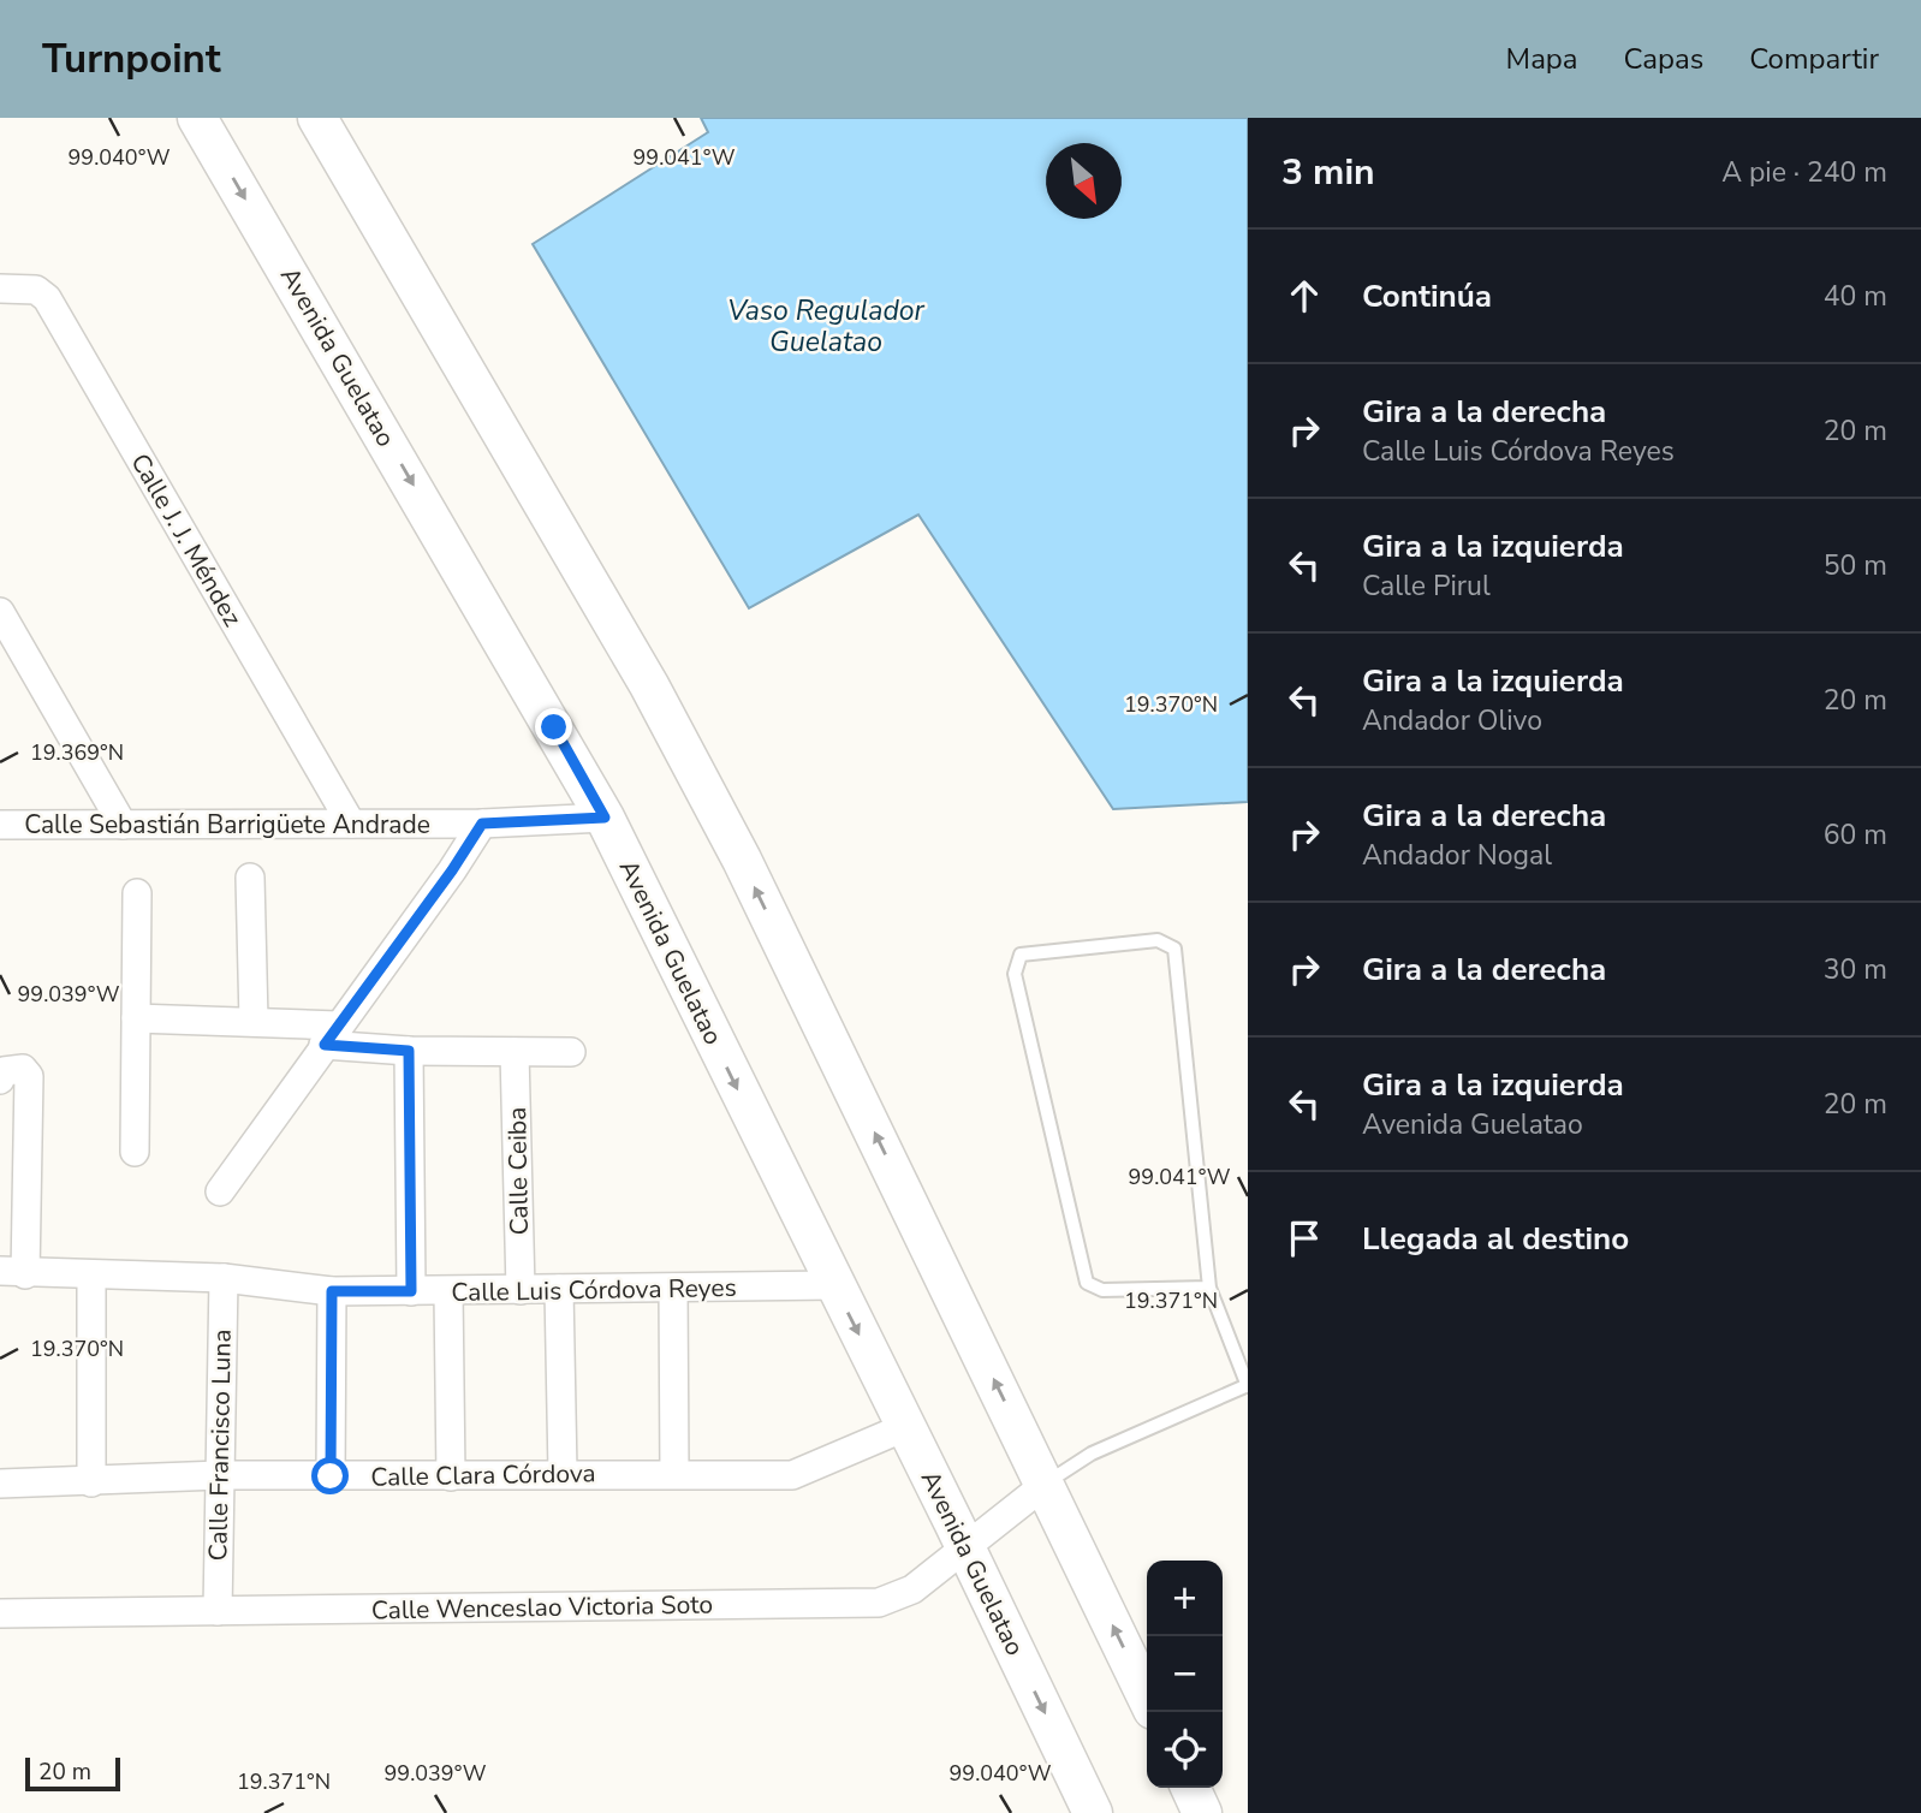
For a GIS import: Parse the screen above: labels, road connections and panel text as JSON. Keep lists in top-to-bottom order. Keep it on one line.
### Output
{"streets":{"main road":["Avenida Guelatao"],"street":["Calle J. J. Méndez","Calle Sebastián Barrigüete Andrade","Calle Ceiba","Calle Luis Córdova Reyes","Calle Francisco Luna","Calle Clara Córdova","Calle Wenceslao Victoria Soto"]},"crossings":[["Avenida Guelatao","Calle Sebastián Barrigüete Andrade"],["Avenida Guelatao","Calle Luis Córdova Reyes"],["Avenida Guelatao","Calle Clara Córdova"],["Avenida Guelatao","Calle Wenceslao Victoria Soto"],["Calle J. J. Méndez","Calle Sebastián Barrigüete Andrade"],["Calle Ceiba","Calle Luis Córdova Reyes"],["Calle Luis Córdova Reyes","Calle Francisco Luna"],["Calle Francisco Luna","Calle Clara Córdova"],["Calle Francisco Luna","Calle Wenceslao Victoria Soto"]],"water":["Vaso Regulador Guelatao"],"scale_bar":"20 m","north":"bottom right","page":{"header":"Turnpoint","nav":["Mapa","Capas","Compartir"],"heading":["3 min","A pie · 240 m"],"list":[["Continúa","40 m"],["Gira a la derecha","Calle Luis Córdova Reyes","20 m"],["Gira a la izquierda","Calle Pirul","50 m"],["Gira a la izquierda","Andador Olivo","20 m"],["Gira a la derecha","Andador Nogal","60 m"],["Gira a la derecha","30 m"],["Gira a la izquierda","Avenida Guelatao","20 m"],"Llegada al destino"],"map_buttons":["+","−"],"scale":"20 m"},"coordinates":["99.040°W","99.041°W","19.370°N","19.369°N","99.039°W","19.371°N"]}
